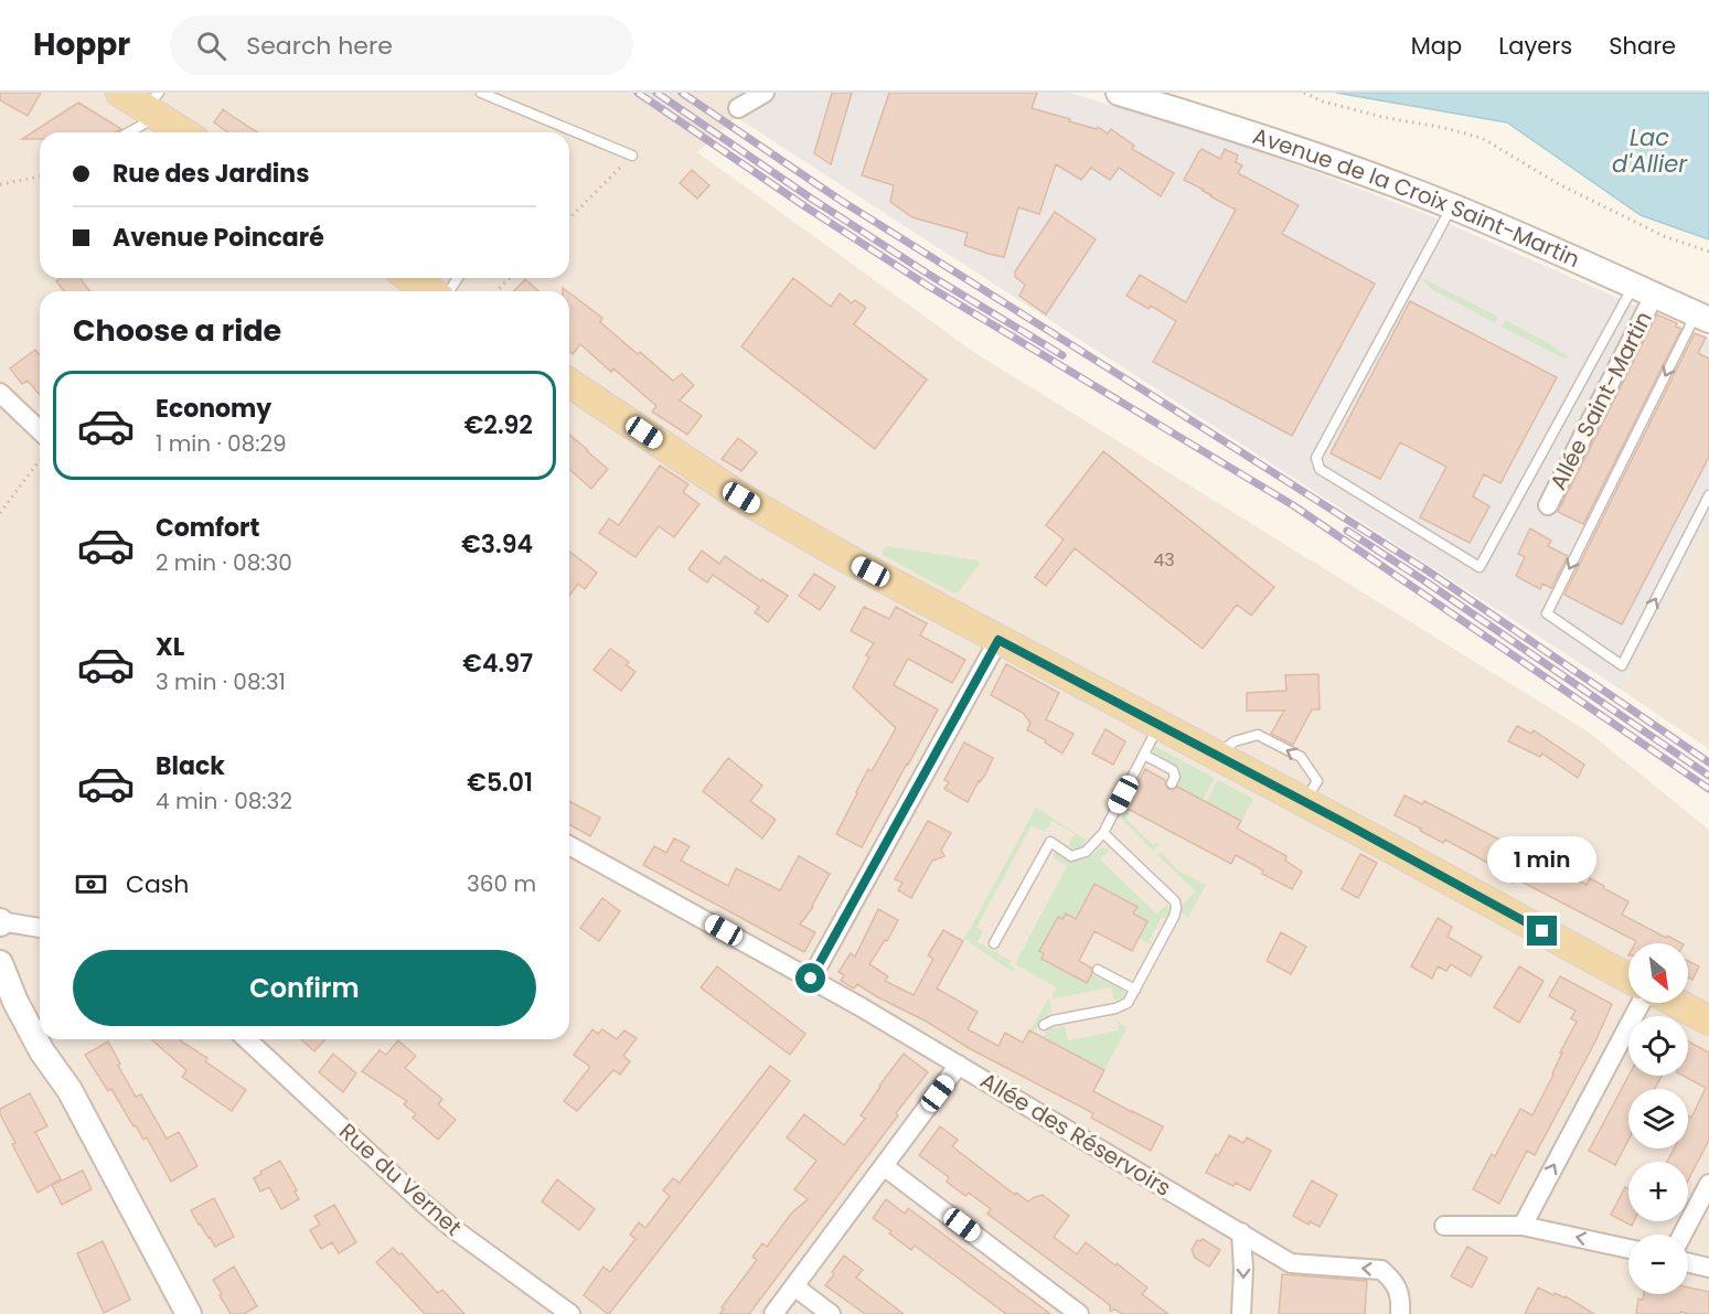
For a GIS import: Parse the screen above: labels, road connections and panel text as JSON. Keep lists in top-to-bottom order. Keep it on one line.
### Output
{"streets":{"street":["Avenue de la Croix Saint-Martin","Allée Saint-Martin","Allée des Réservoirs","Rue du Vernet"]},"crossings":[["Avenue de la Croix Saint-Martin","Allée Saint-Martin"]],"water":["Lac d'Allier"],"house_numbers":["43"],"north":"bottom right","page":{"header":"Hoppr","search":"Search here","nav":["Map","Layers","Share"],"banner":["Rue des Jardins","Avenue Poincaré"],"heading":"Choose a ride","list":[{"name":"Economy","note":"1 min · 08:29","value":"€2.92"},{"name":"Comfort","note":"2 min · 08:30","value":"€3.94"},{"name":"XL","note":"3 min · 08:31","value":"€4.97"},{"name":"Black","note":"4 min · 08:32","value":"€5.01"}],"bubble":"1 min","pay":["Cash","360 m"],"buttons":"Confirm","map_buttons":["+","−"]}}
